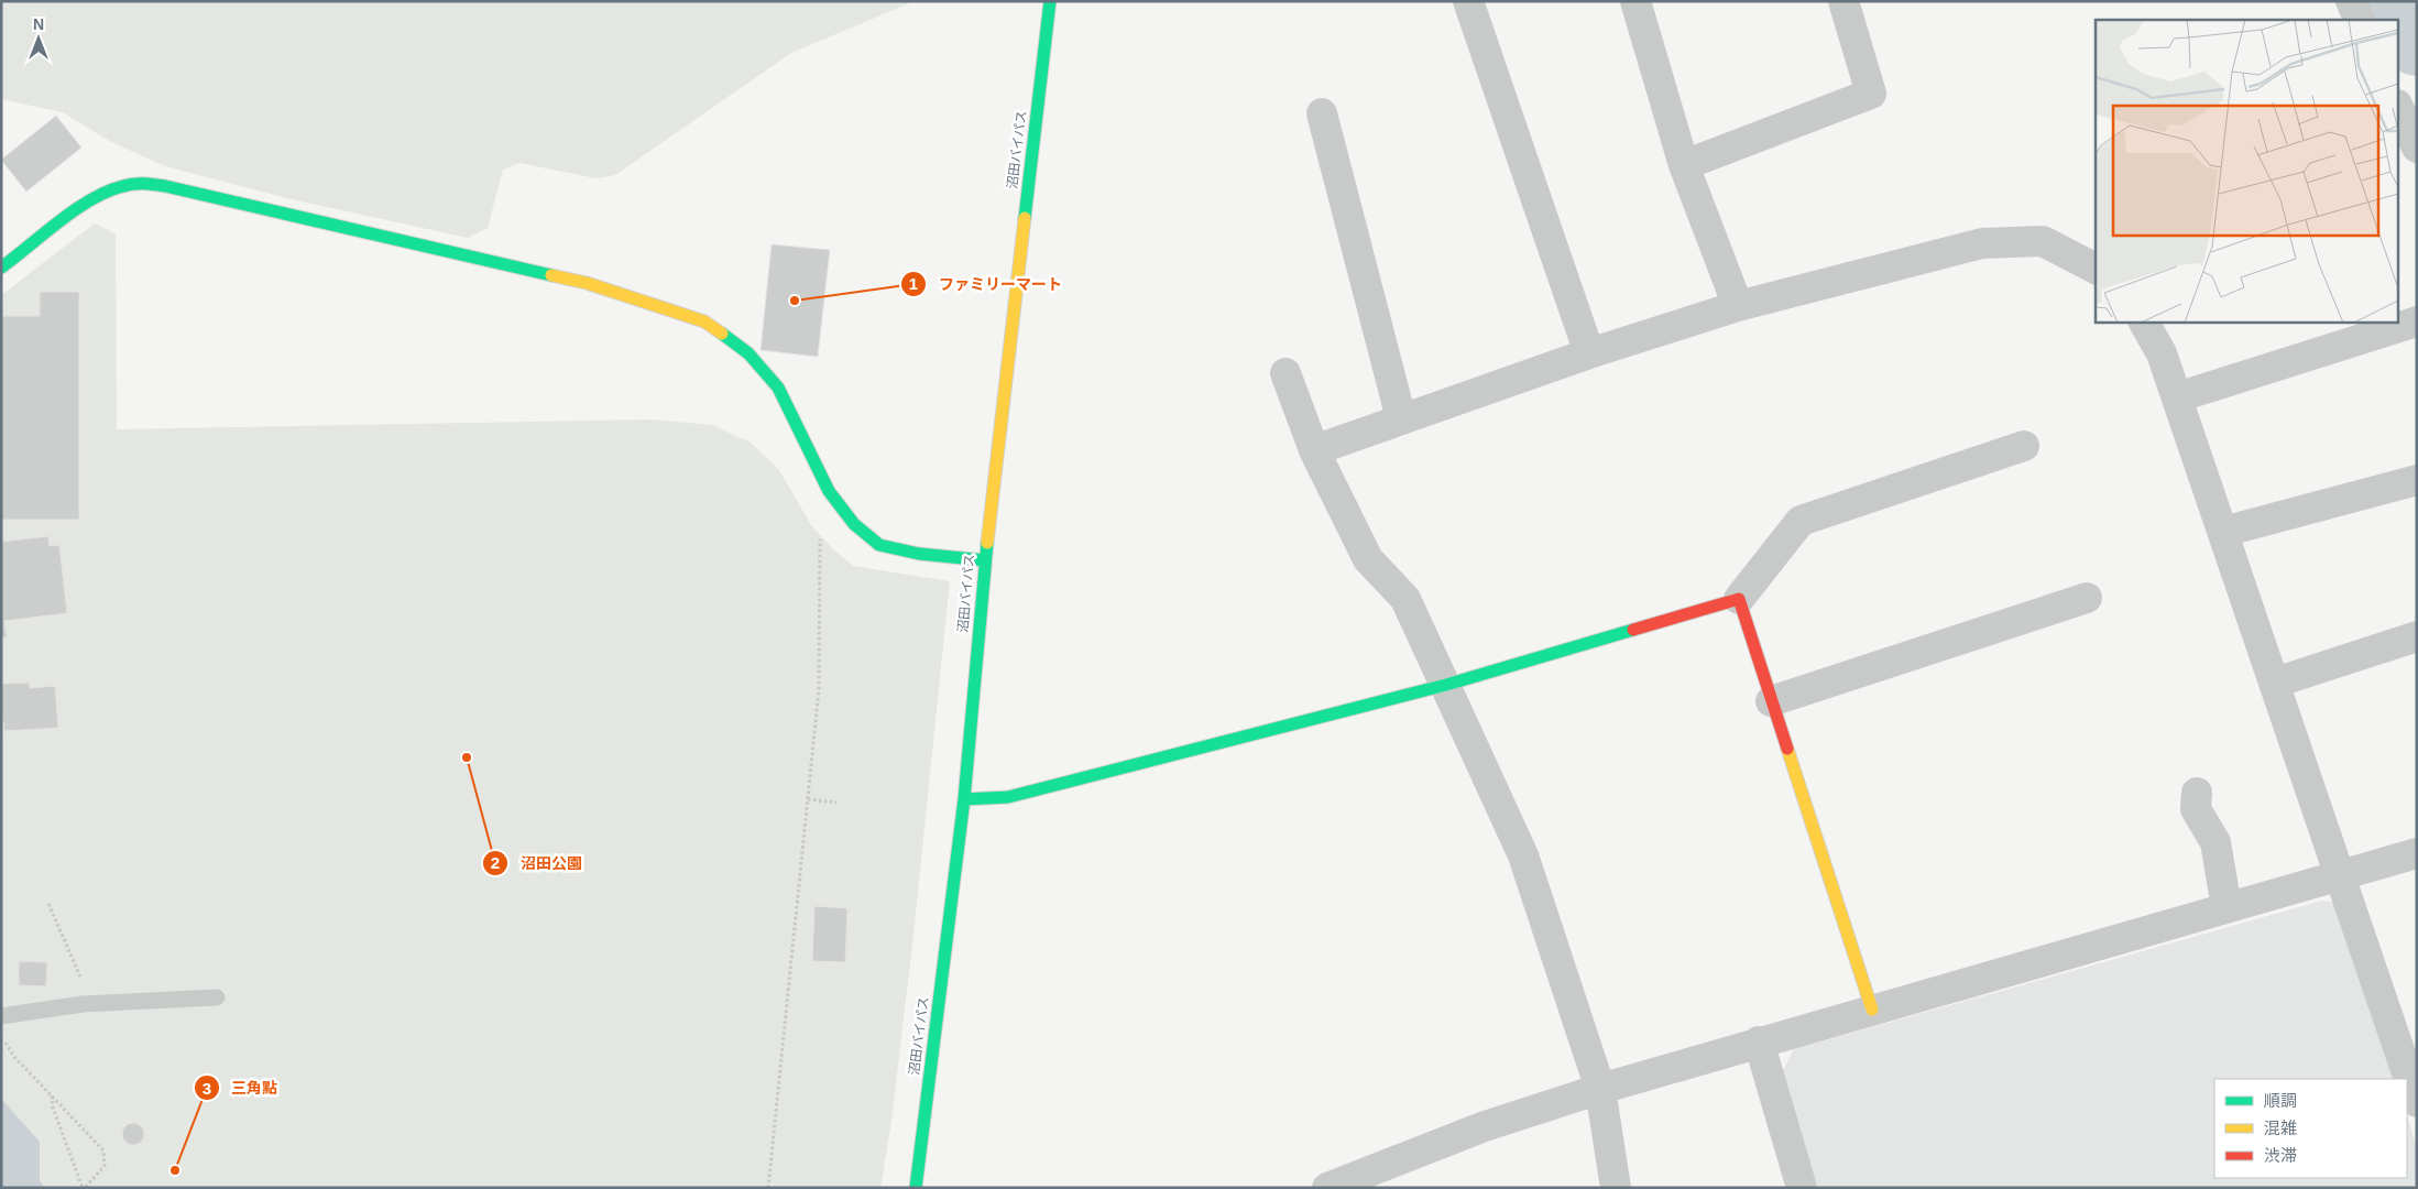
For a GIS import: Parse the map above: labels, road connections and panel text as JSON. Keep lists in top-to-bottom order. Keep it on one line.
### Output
{"streets":{"street":["沼田バイパス"]},"places":["ファミリーマート","沼田公園","三角點"],"legend":["順調","混雑","渋滞"],"north":"top"}
